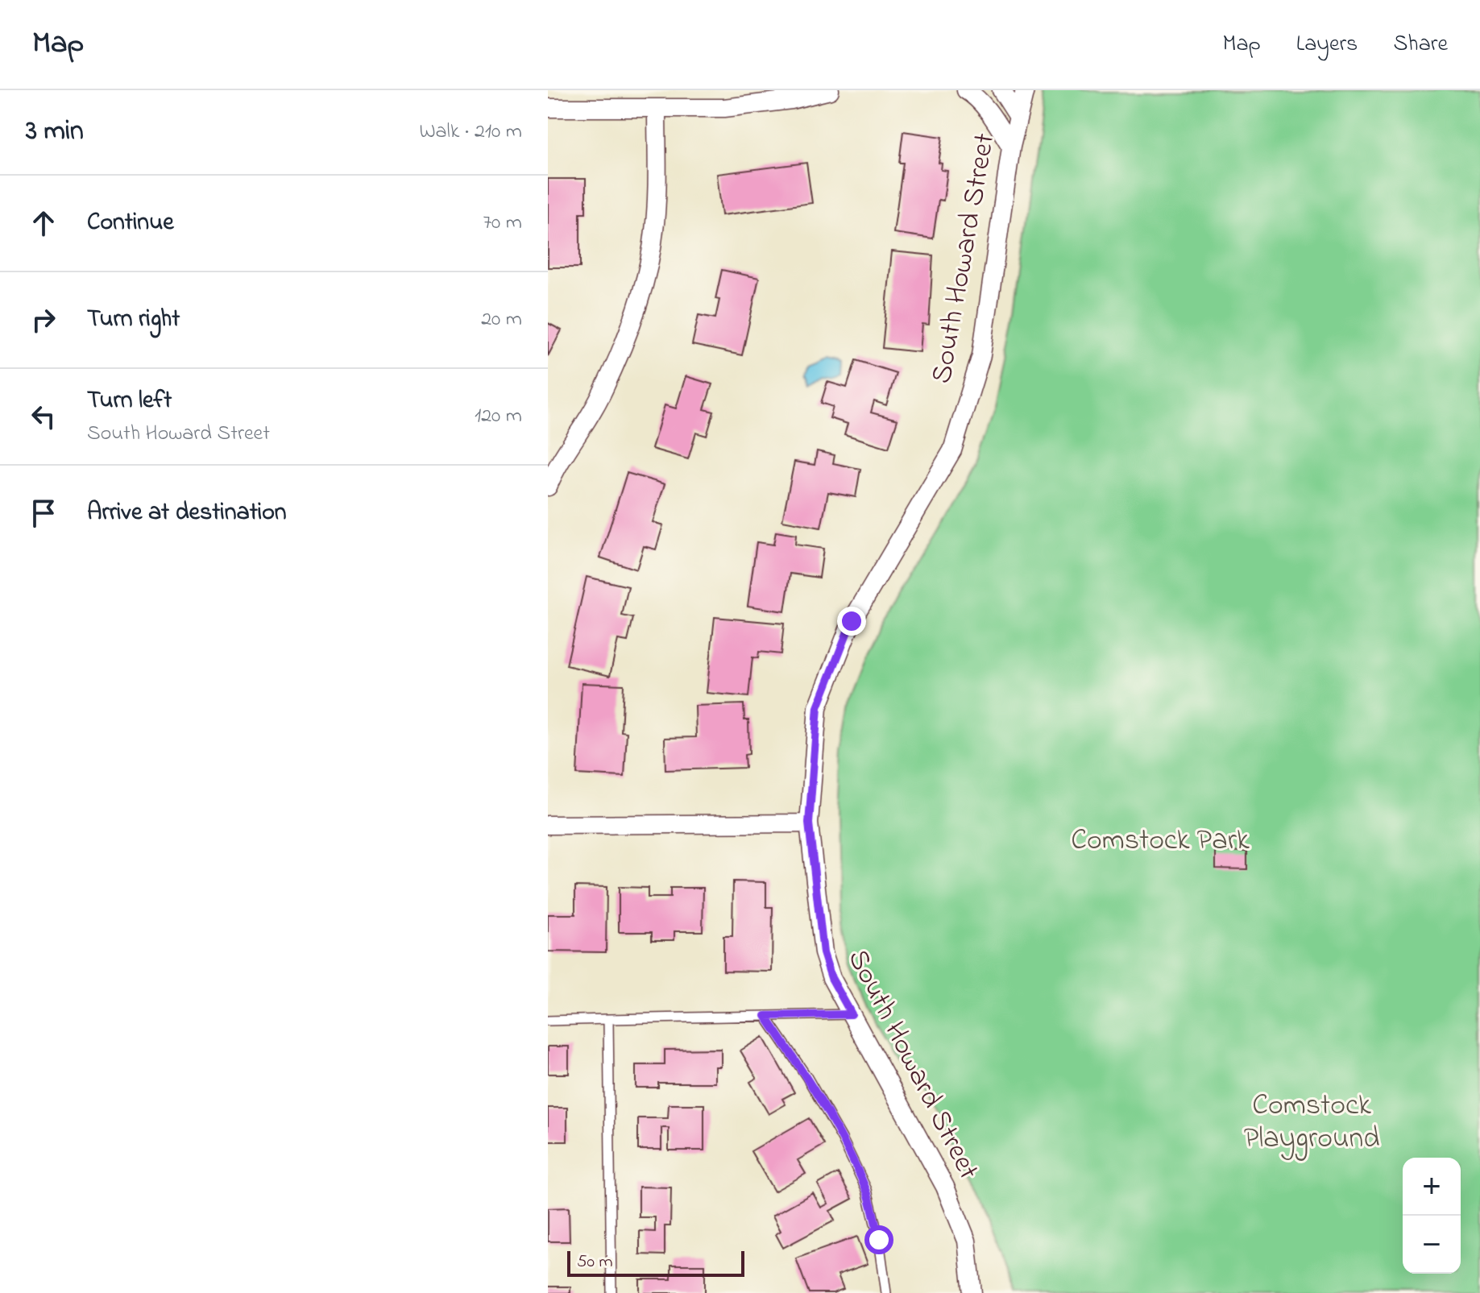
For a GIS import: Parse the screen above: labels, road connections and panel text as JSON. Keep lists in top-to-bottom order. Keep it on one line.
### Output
{"streets":{"street":["South Howard Street"]},"parks":["Comstock Park","Comstock Playground"],"scale_bar":"50 m","page":{"header":"Map","nav":["Map","Layers","Share"],"heading":["3 min","Walk · 210 m"],"list":[["Continue","70 m"],["Turn right","20 m"],["Turn left","South Howard Street","120 m"],"Arrive at destination"],"map_buttons":["+","−"],"scale":"50 m"}}
